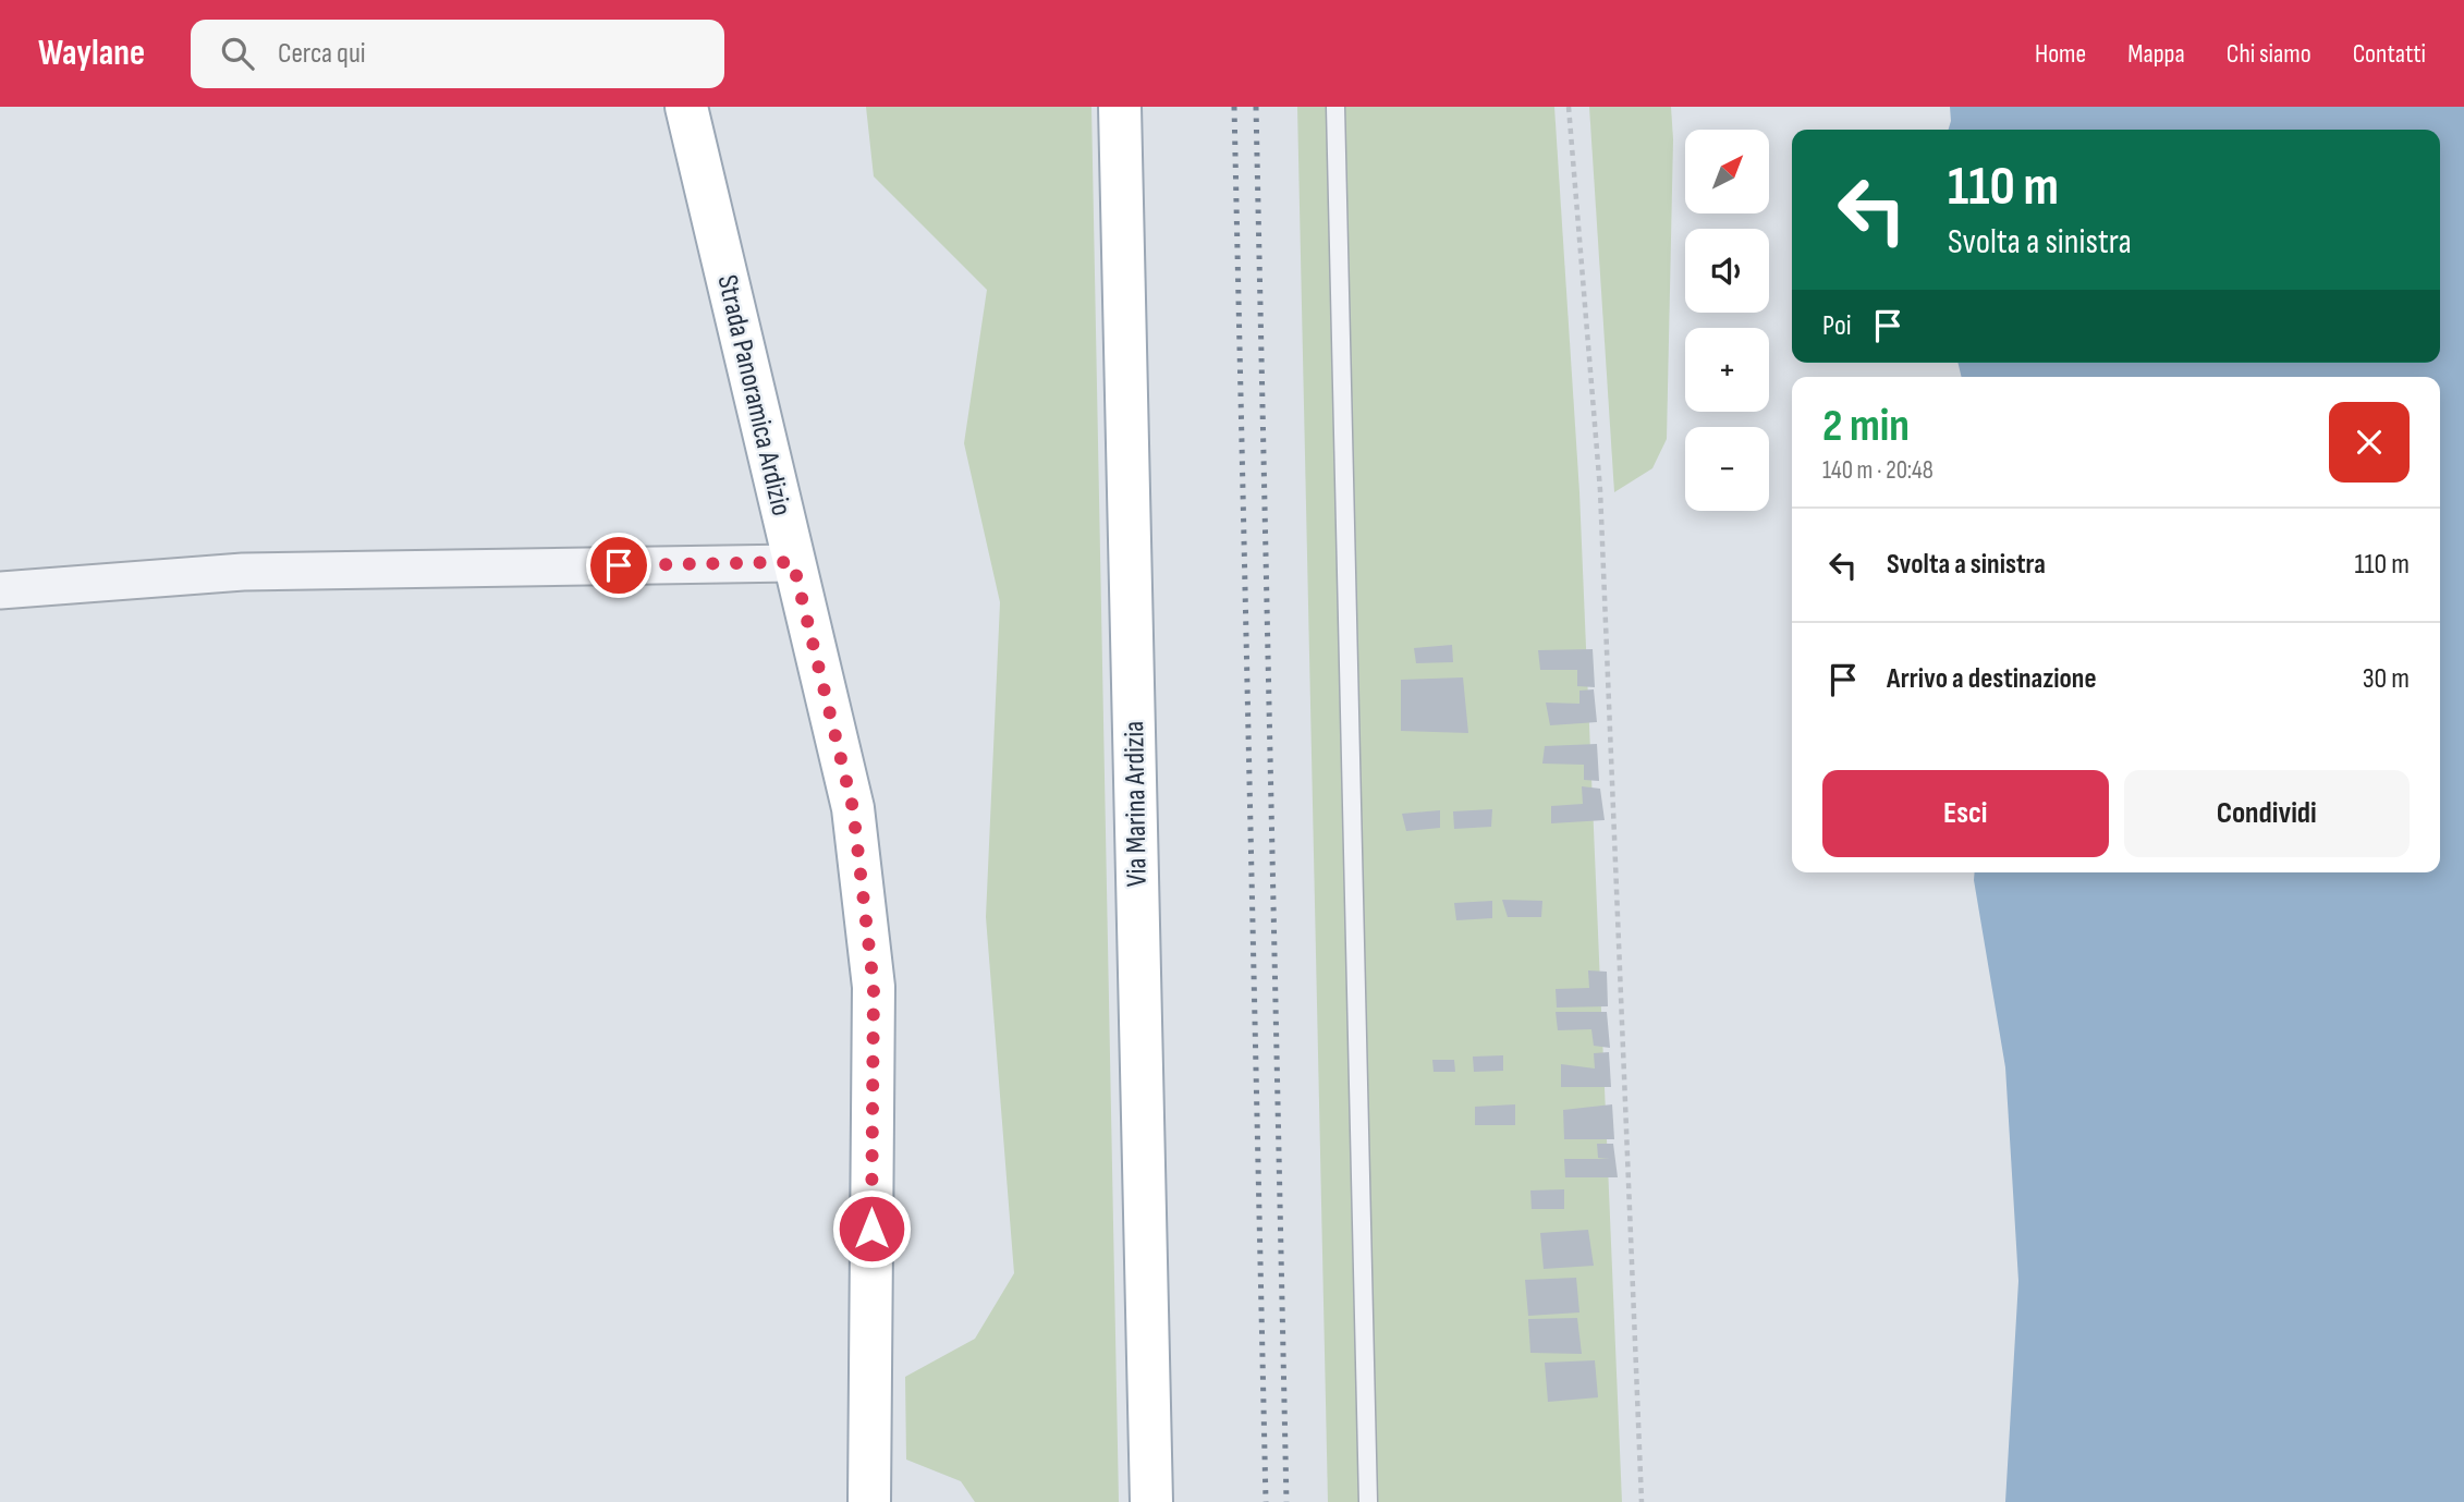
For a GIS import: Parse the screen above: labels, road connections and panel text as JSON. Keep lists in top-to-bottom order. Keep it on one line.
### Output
{"streets":{"main road":["Strada Panoramica Ardizio","Via Marina Ardizia"]},"north":"top right","page":{"header":"Waylane","search":"Cerca qui","nav":["Home","Mappa","Chi siamo","Contatti"],"map_buttons":["+","−"],"turn":["110 m","Svolta a sinistra"],"then":"Poi","heading":["2 min","140 m · 20:48"],"list":[{"name":"Svolta a sinistra","value":"110 m"},{"name":"Arrivo a destinazione","value":"30 m"}],"buttons":["Esci","Condividi"]}}
